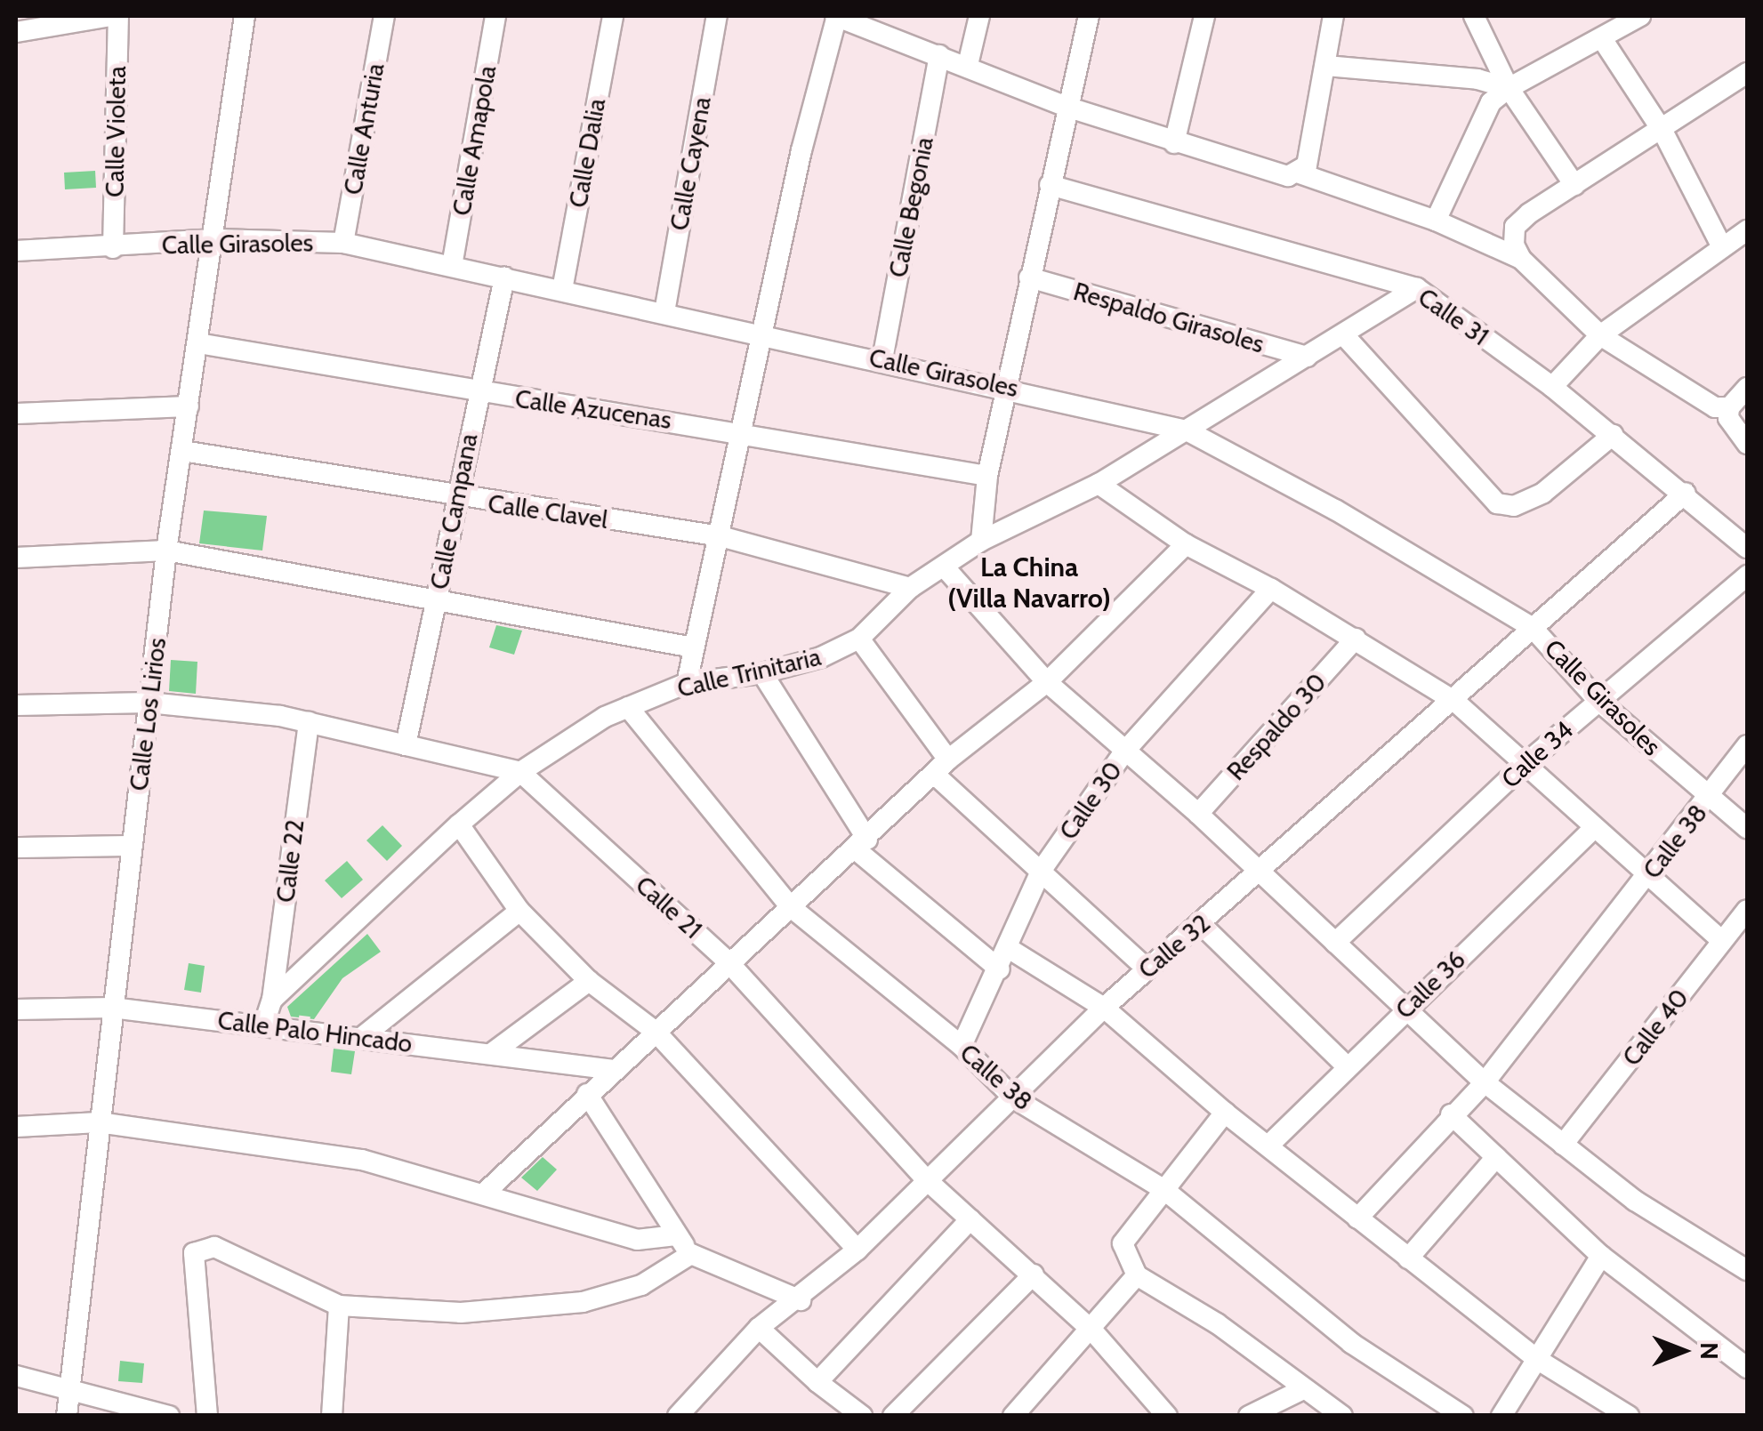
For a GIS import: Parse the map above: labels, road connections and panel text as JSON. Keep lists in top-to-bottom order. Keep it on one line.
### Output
{"streets":{"street":["Calle Anturia","Calle Violeta","Calle Amapola","Calle Dalia","Calle Cayena","Calle Begonia","Calle Girasoles","Calle 31","Respaldo Girasoles","Calle Azucenas","Calle Campana","Calle Clavel","Calle Trinitaria","Calle Los Lirios","Respaldo 30","Calle 34","Calle 30","Calle 38","Calle 22","Calle 21","Calle 32","Calle 36","Calle 40","Calle Palo Hincado"]},"crossings":[["Calle Anturia","Calle Girasoles"],["Calle Violeta","Calle Girasoles"],["Calle Amapola","Calle Girasoles"],["Calle Dalia","Calle Girasoles"],["Calle Cayena","Calle Girasoles"],["Calle Begonia","Calle Girasoles"],["Calle Girasoles","Calle Campana"],["Calle Girasoles","Calle Trinitaria"],["Calle Girasoles","Calle Los Lirios"],["Calle Girasoles","Calle 34"],["Calle Girasoles","Calle 38"],["Calle Girasoles","Calle 32"],["Calle 31","Calle Trinitaria"],["Calle 31","Calle 32"],["Respaldo Girasoles","Calle Trinitaria"],["Calle Azucenas","Calle Campana"],["Calle Azucenas","Calle Los Lirios"],["Calle Campana","Calle Clavel"],["Calle Campana","Calle 21"],["Calle Clavel","Calle Trinitaria"],["Calle Clavel","Calle Los Lirios"],["Calle Trinitaria","Calle 38"],["Calle Trinitaria","Calle 22"],["Calle Trinitaria","Calle 21"],["Calle Trinitaria","Calle Palo Hincado"],["Calle Los Lirios","Calle 21"],["Calle Los Lirios","Calle Palo Hincado"],["Calle 30","Calle 38"],["Calle 38","Calle 32"],["Calle 22","Calle 21"],["Calle 21","Calle 32"]],"districts":["La China (Villa Navarro)"],"north":"right"}
